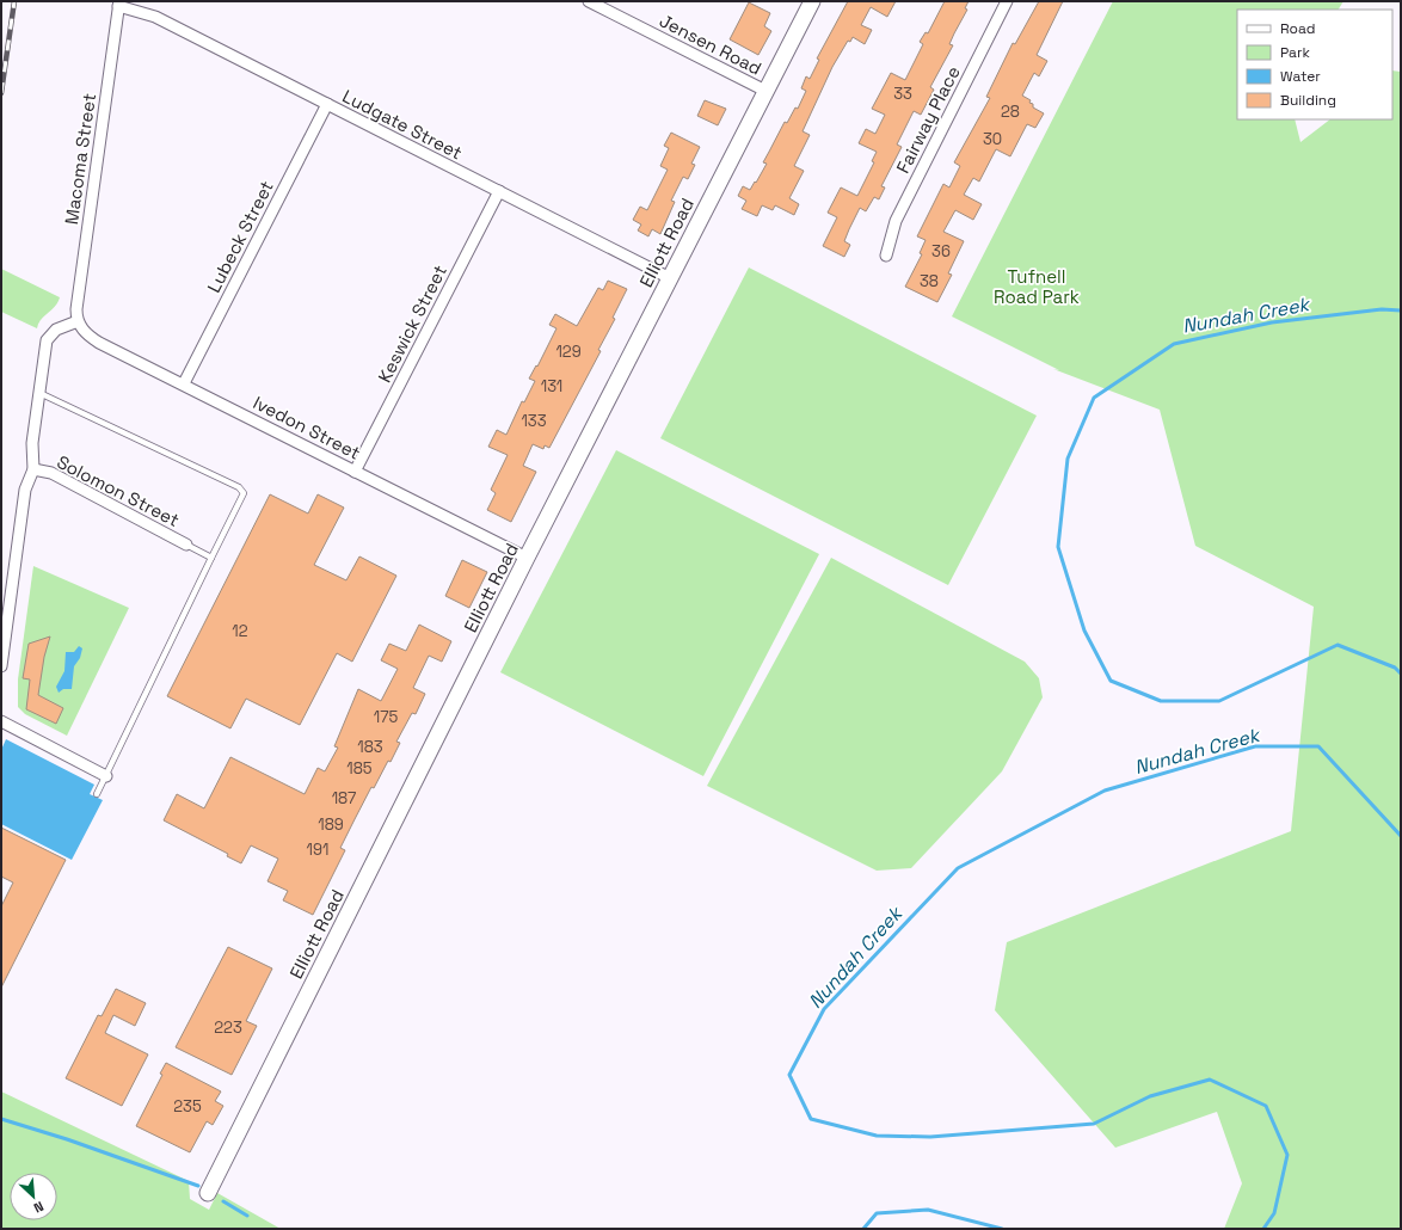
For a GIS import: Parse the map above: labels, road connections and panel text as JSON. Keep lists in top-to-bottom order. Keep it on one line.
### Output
{"streets":{"street":["Jensen Road","Fairway Place","Ludgate Street","Macoma Street","Lubeck Street","Elliott Road","Keswick Street","Ivedon Street","Solomon Street"]},"crossings":[["Jensen Road","Elliott Road"],["Ludgate Street","Macoma Street"],["Ludgate Street","Lubeck Street"],["Ludgate Street","Elliott Road"],["Ludgate Street","Keswick Street"],["Macoma Street","Ivedon Street"],["Lubeck Street","Ivedon Street"],["Elliott Road","Ivedon Street"],["Keswick Street","Ivedon Street"]],"water":["Nundah Creek"],"parks":["Tufnell Road Park"],"house_numbers":["33","28","30","36","38","129","131","133","12","175","183","185","187","189","191","223","235"],"legend":["Road","Park","Water","Building"],"north":"bottom right"}
